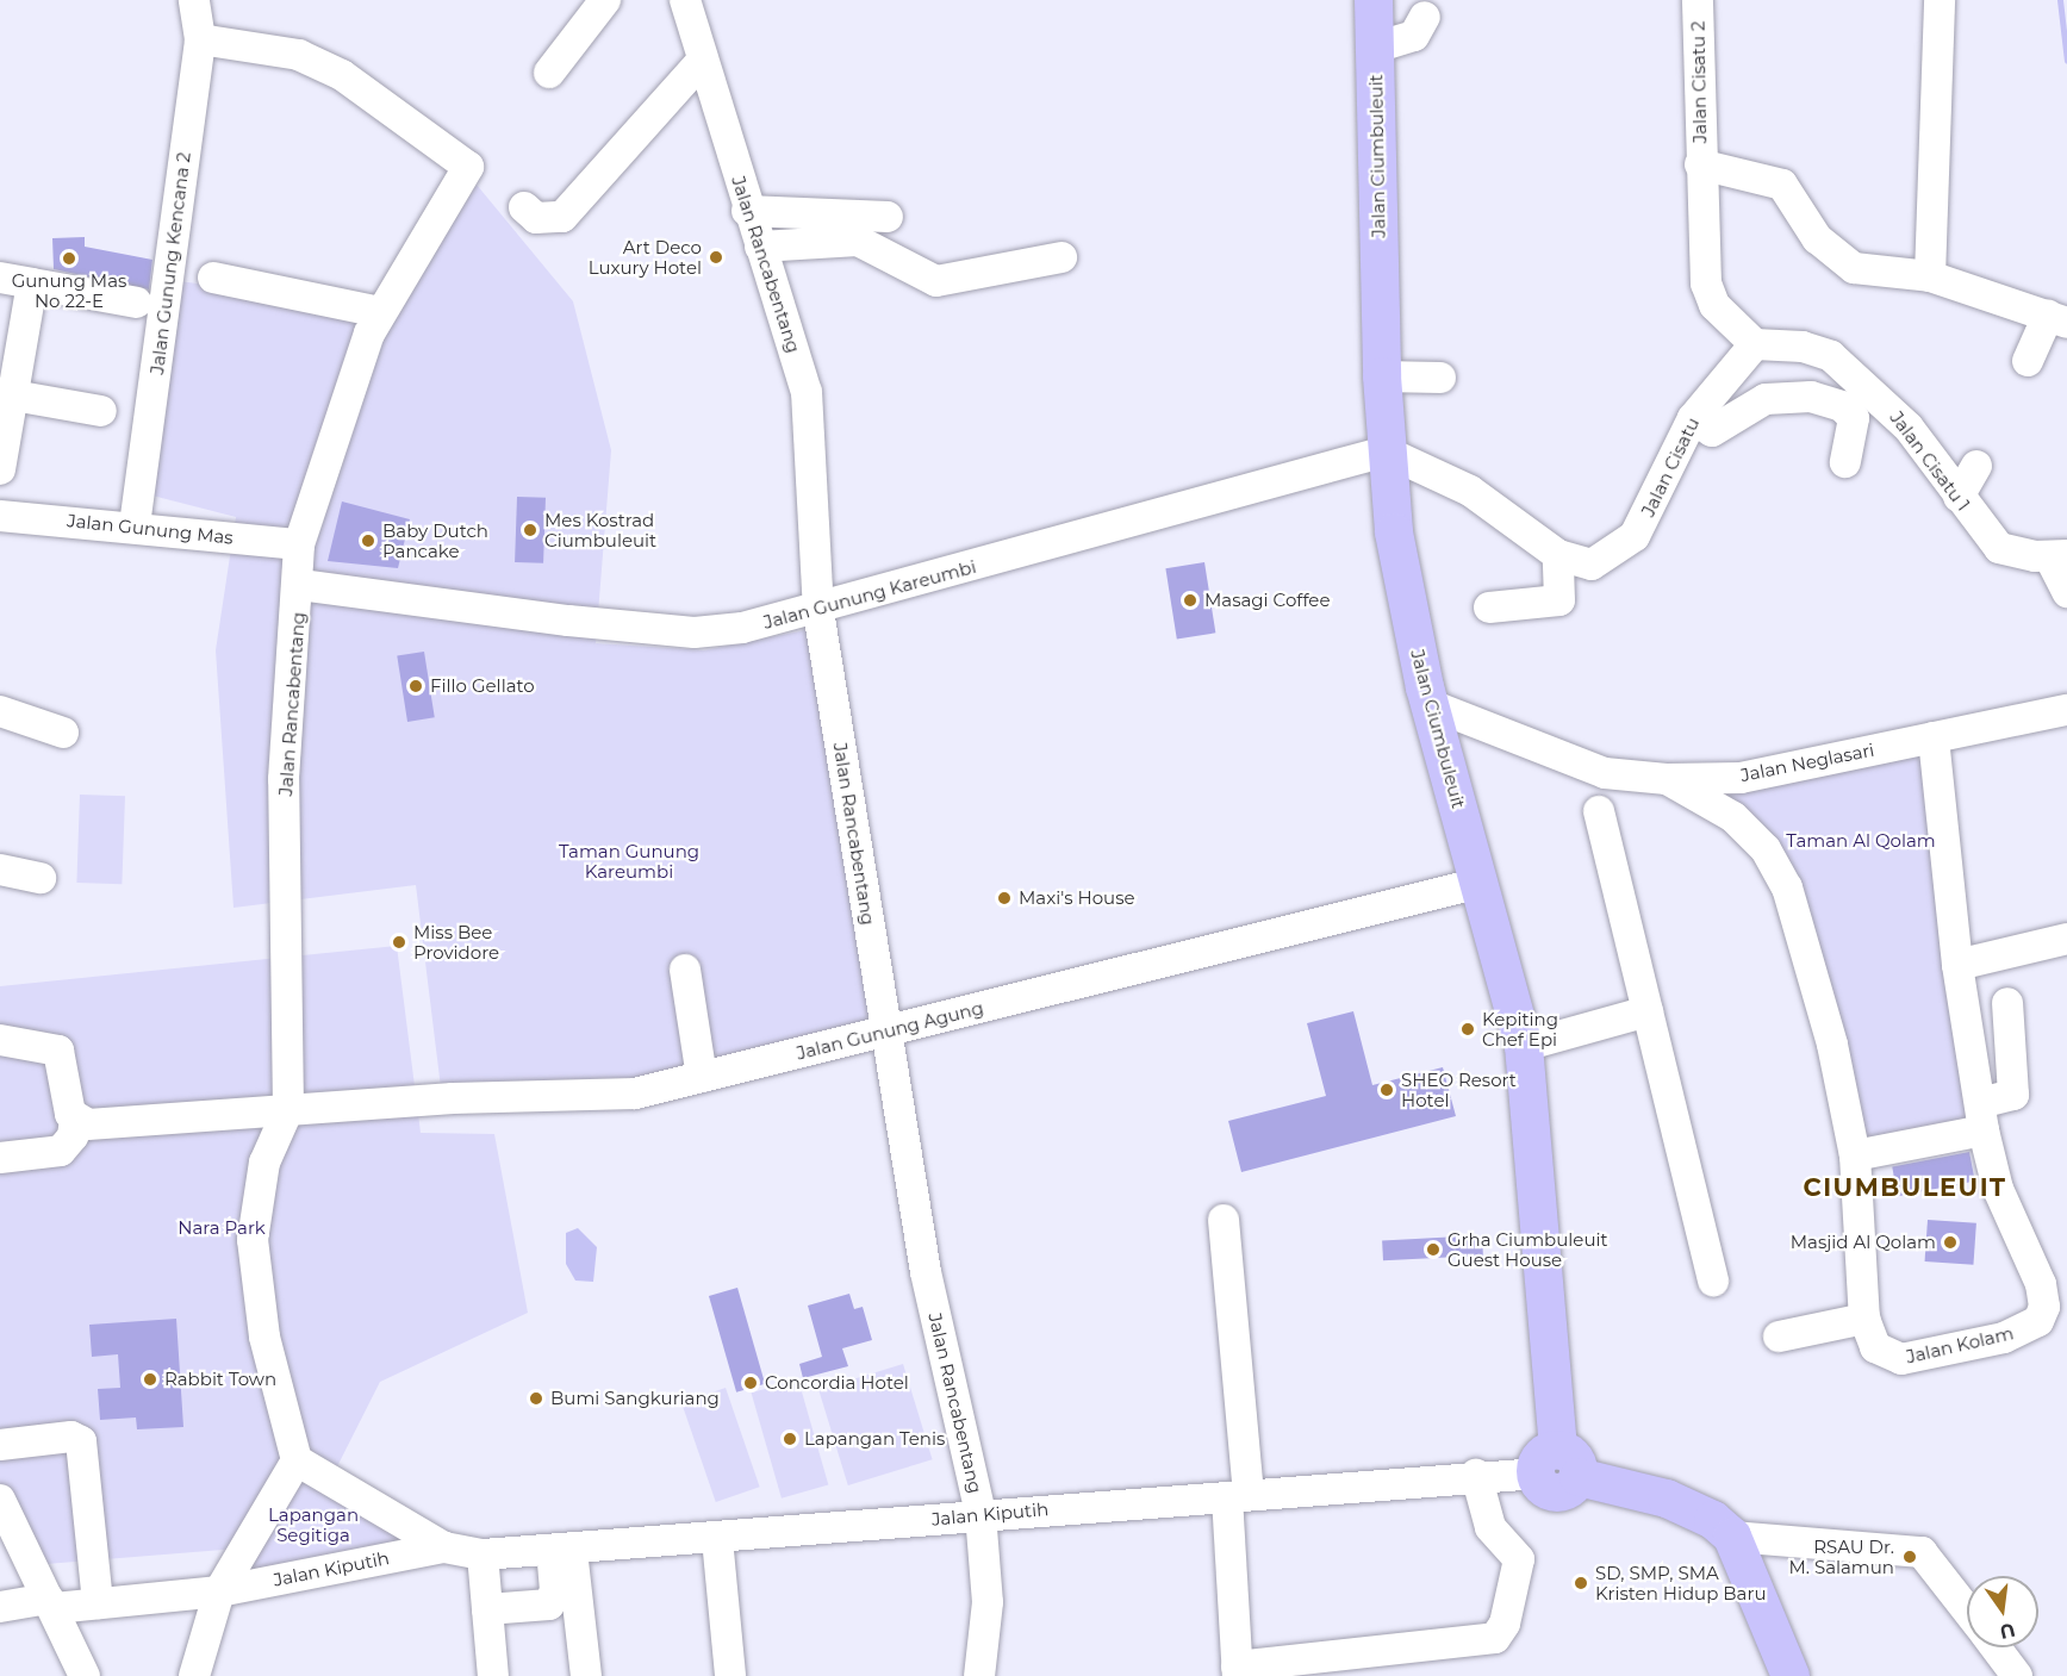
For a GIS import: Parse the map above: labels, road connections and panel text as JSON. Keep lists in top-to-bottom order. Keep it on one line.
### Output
{"streets":{"main road":["Jalan Ciumbuleuit"],"street":["Jalan Cisatu 2","Jalan Gunung Kencana 2","Jalan Rancabentang","Jalan Cisatu 1","Jalan Cisatu","Jalan Gunung Mas","Jalan Gunung Kareumbi","Jalan Neglasari","Jalan Gunung Agung","Jalan Kolam","Jalan Kiputih"]},"crossings":[["Jalan Ciumbuleuit","Jalan Cisatu"],["Jalan Ciumbuleuit","Jalan Gunung Kareumbi"],["Jalan Ciumbuleuit","Jalan Neglasari"],["Jalan Ciumbuleuit","Jalan Gunung Agung"],["Jalan Ciumbuleuit","Jalan Kiputih"],["Jalan Gunung Kencana 2","Jalan Rancabentang"],["Jalan Gunung Kencana 2","Jalan Gunung Mas"],["Jalan Rancabentang","Jalan Gunung Mas"],["Jalan Rancabentang","Jalan Gunung Kareumbi"],["Jalan Rancabentang","Jalan Gunung Agung"],["Jalan Rancabentang","Jalan Kiputih"],["Jalan Cisatu 1","Jalan Cisatu"],["Jalan Cisatu","Jalan Gunung Kareumbi"],["Jalan Neglasari","Jalan Kolam"]],"districts":["CIUMBULEUIT"],"parks":["Taman Al Qolam","Taman Gunung Kareumbi","Nara Park","Lapangan Segitiga"],"places":["Art Deco Luxury Hotel","Gunung Mas No 22-E","Mes Kostrad Ciumbuleuit","Baby Dutch Pancake","Masagi Coffee","Fillo Gellato","Maxi's House","Miss Bee Providore","Kepiting Chef Epi","SHEO Resort Hotel","Masjid Al Qolam","Grha Ciumbuleuit Guest House","Rabbit Town","Concordia Hotel","Bumi Sangkuriang","Lapangan Tenis","RSAU Dr. M. Salamun","SD, SMP, SMA Kristen Hidup Baru"],"north":"bottom"}
